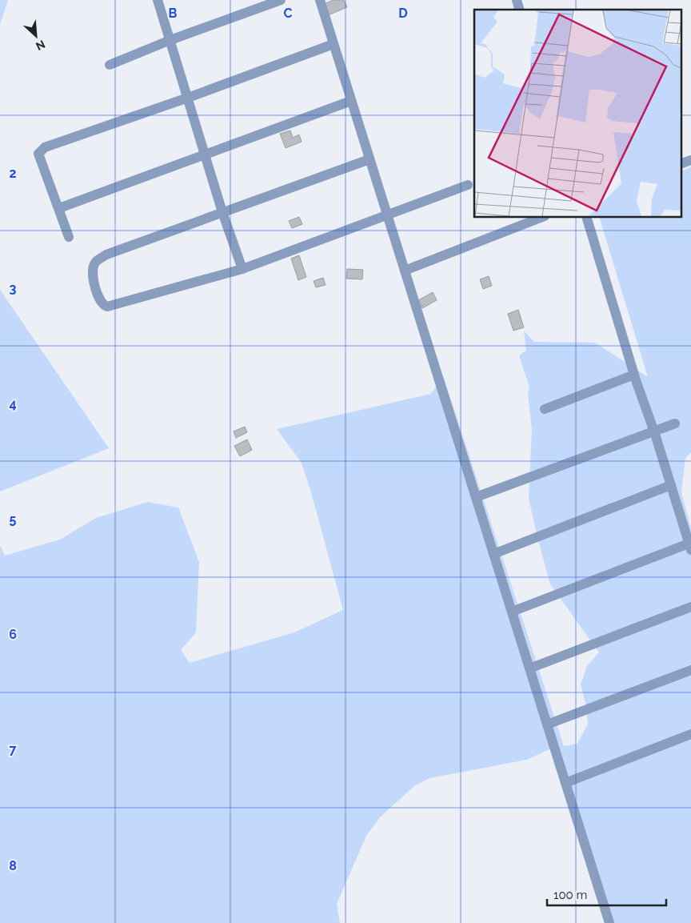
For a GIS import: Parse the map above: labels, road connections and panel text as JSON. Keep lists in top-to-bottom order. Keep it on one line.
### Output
{"scale_bar":"100 m","north":"bottom right","grid":{"columns":["B","C","D"],"rows":["2","3","4","5","6","7","8"]}}
